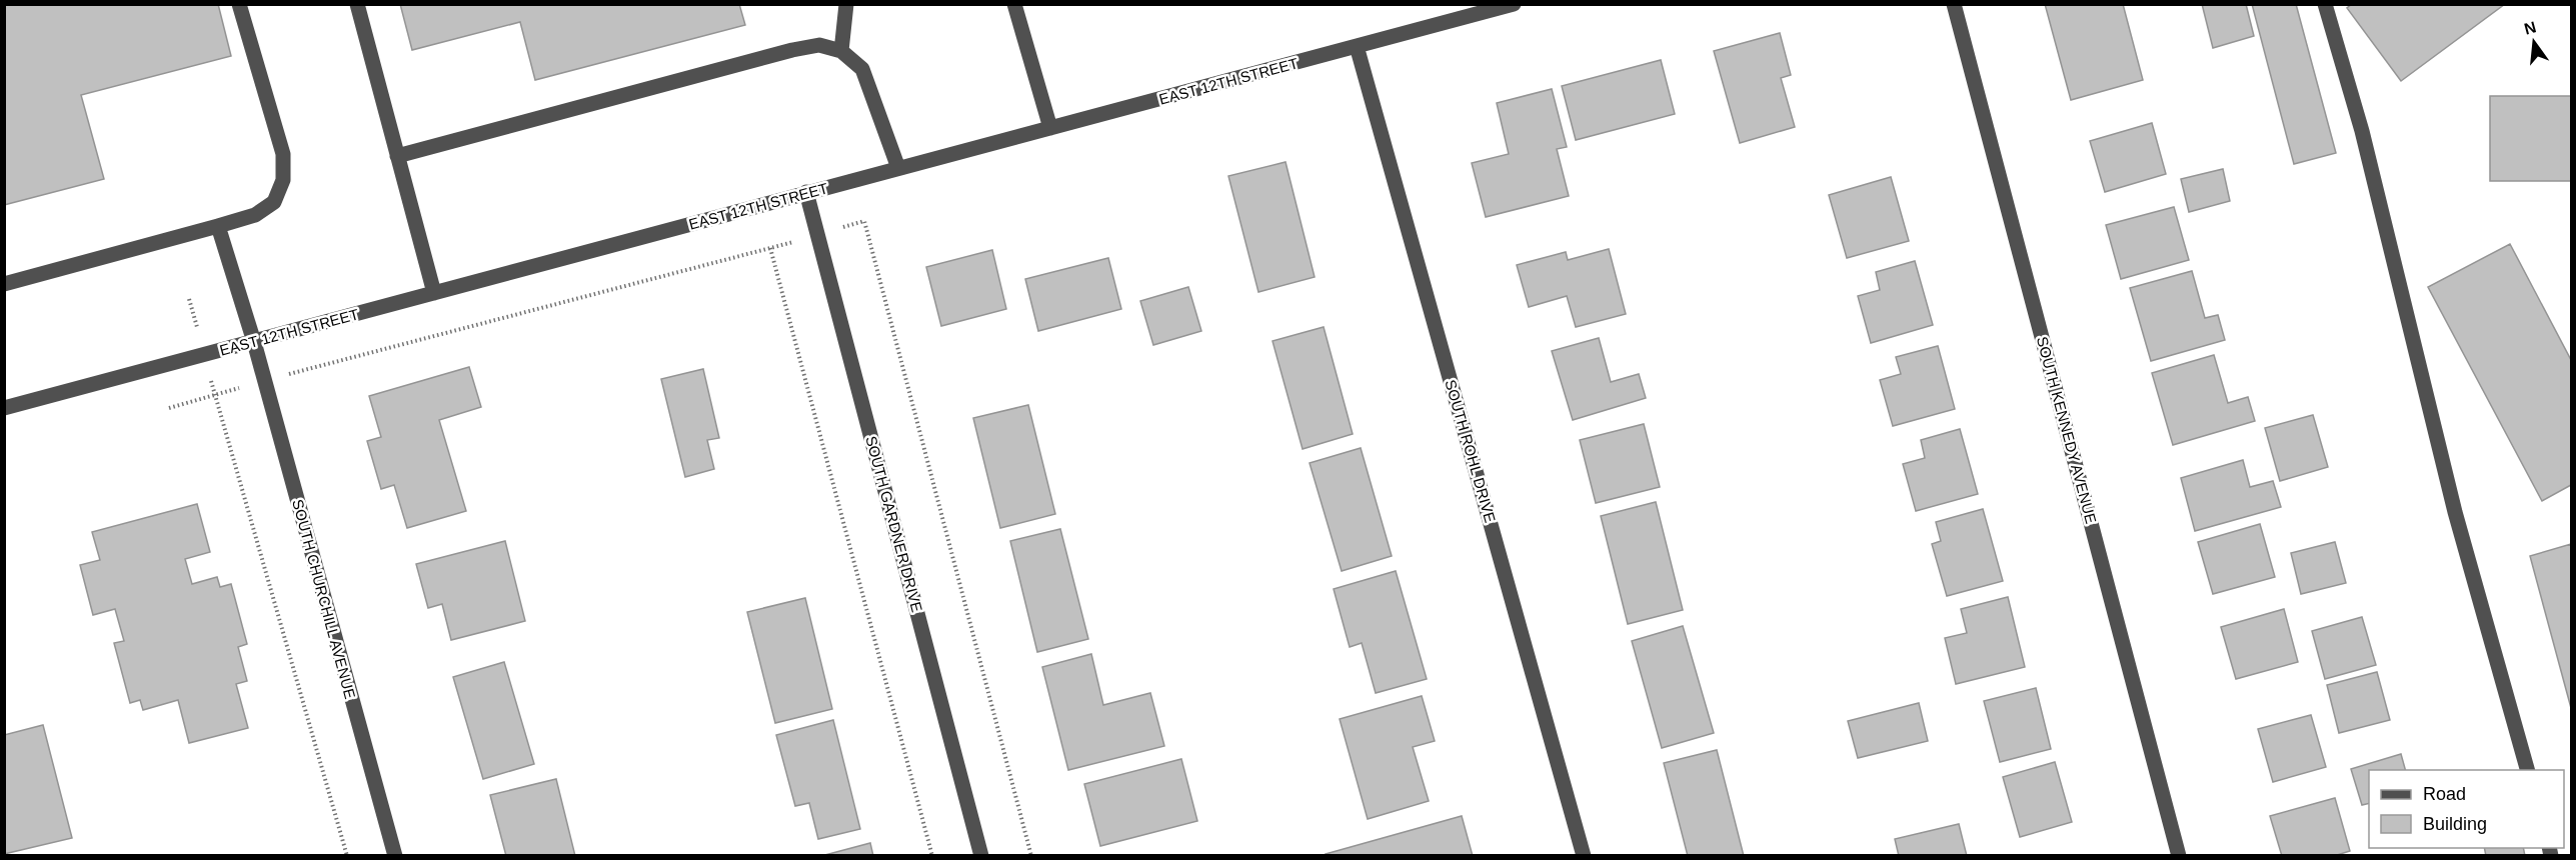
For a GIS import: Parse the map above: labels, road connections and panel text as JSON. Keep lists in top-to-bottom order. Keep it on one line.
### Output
{"streets":{"street":["EAST 12TH STREET","SOUTH KENNEDY AVENUE","SOUTH ROHL DRIVE","SOUTH GARDNER DRIVE","SOUTH CHURCHILL AVENUE"]},"crossings":[["EAST 12TH STREET","SOUTH ROHL DRIVE"],["EAST 12TH STREET","SOUTH GARDNER DRIVE"],["EAST 12TH STREET","SOUTH CHURCHILL AVENUE"]],"legend":["Road","Building"],"north":"top"}
